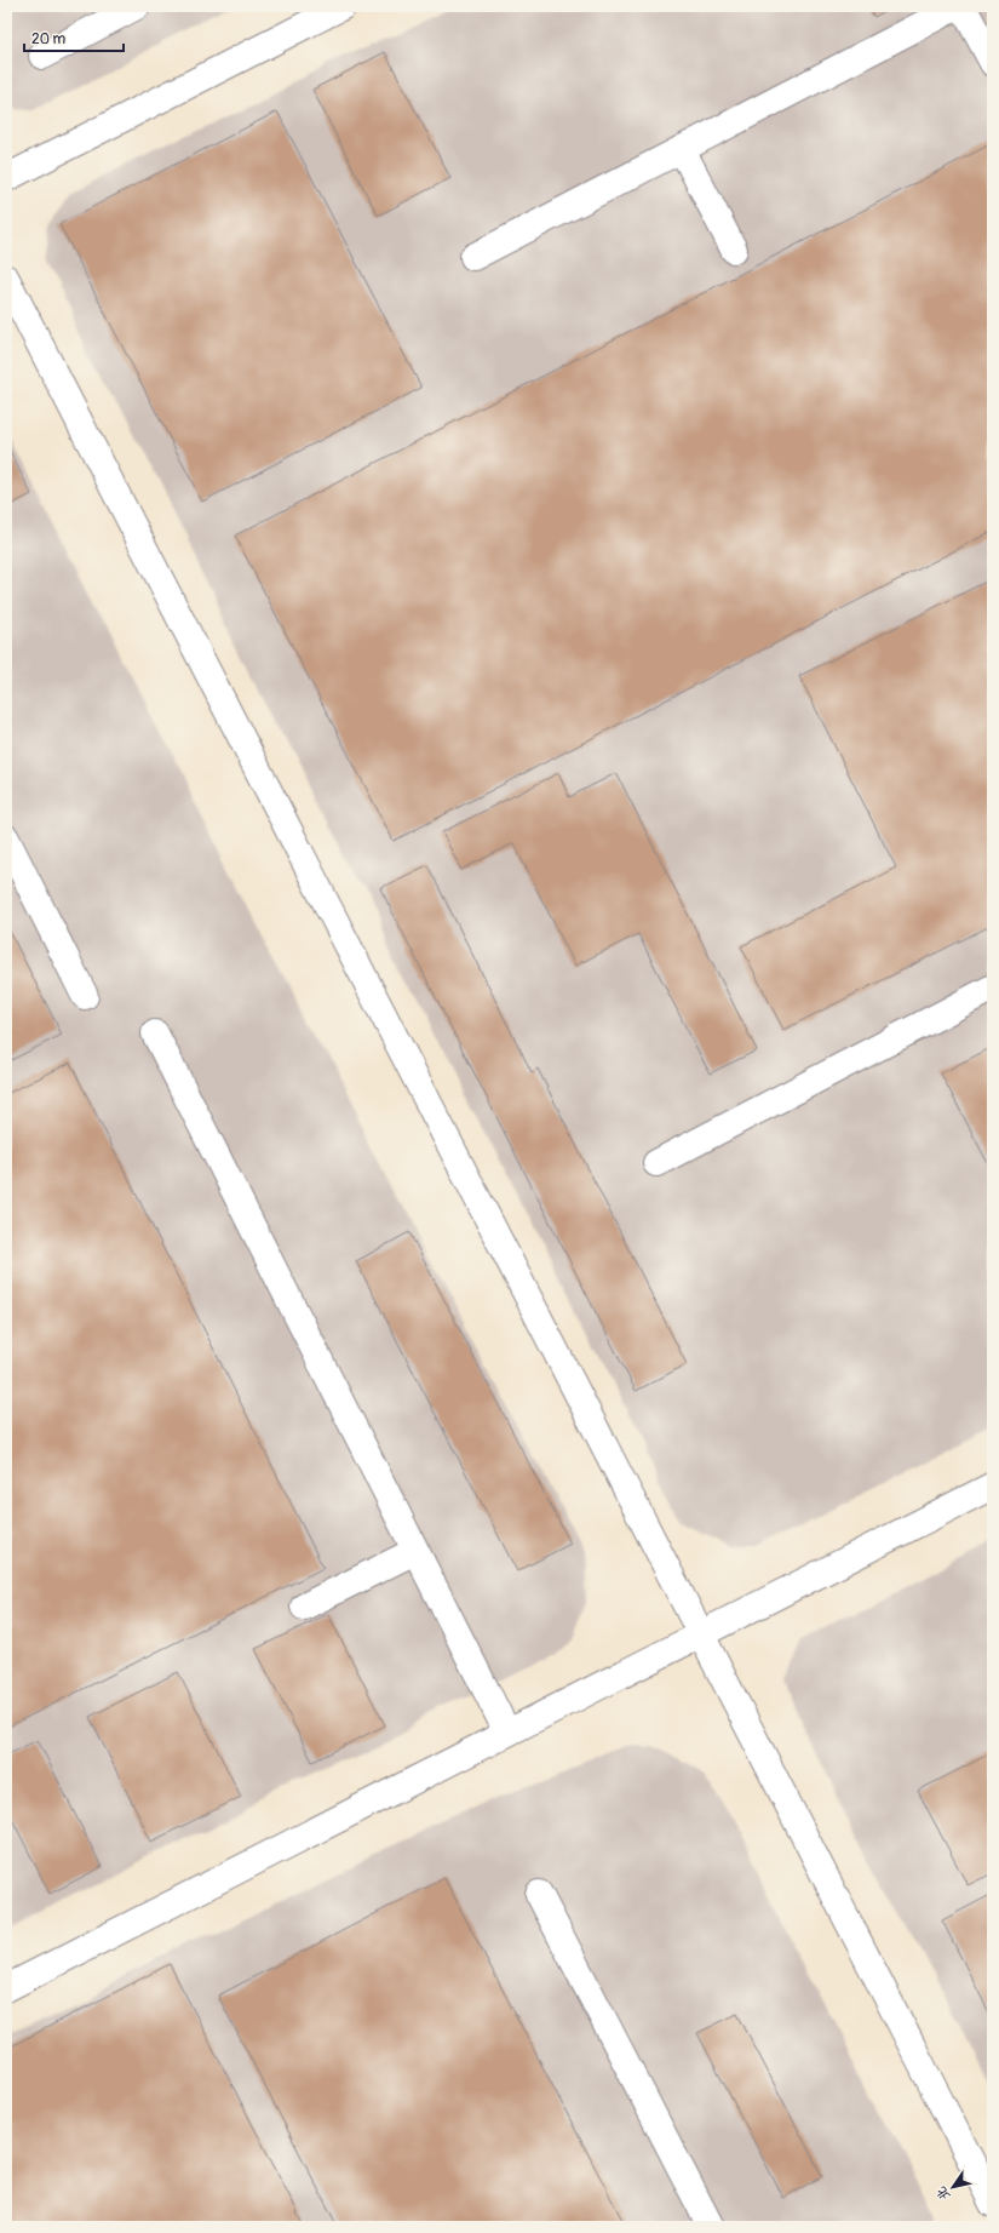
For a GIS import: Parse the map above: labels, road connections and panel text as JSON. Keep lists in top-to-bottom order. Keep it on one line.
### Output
{"scale_bar":"20 m","north":"bottom left"}
